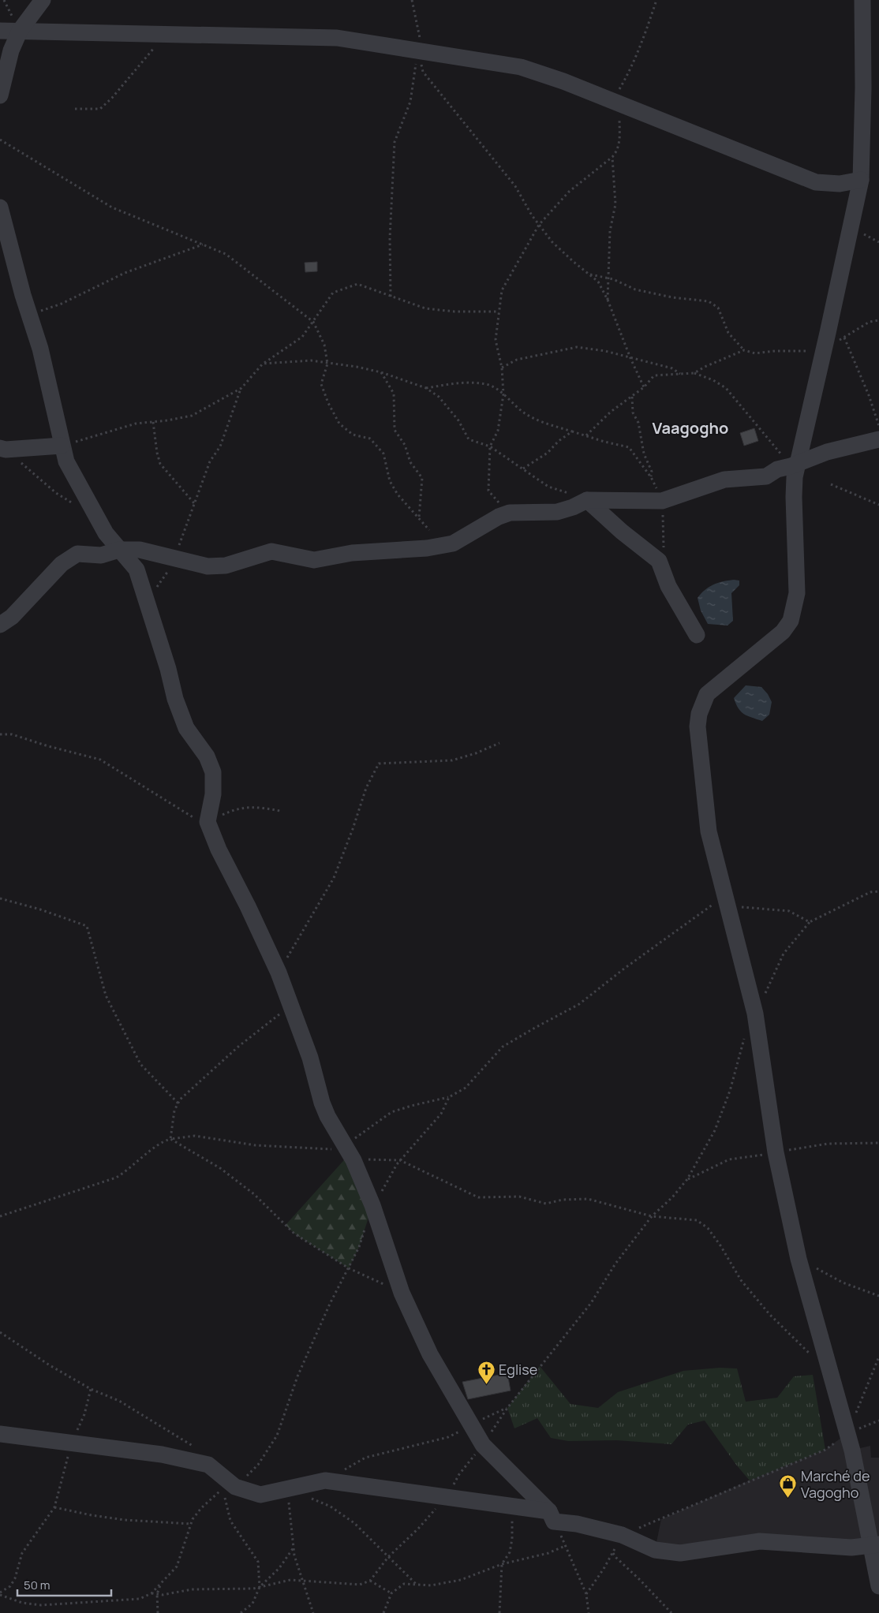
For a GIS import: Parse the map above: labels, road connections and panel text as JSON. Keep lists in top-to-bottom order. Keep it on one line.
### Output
{"districts":["Vaagogho"],"places":{"church":["Eglise"],"shop":["Marché de Vagogho"]},"scale_bar":"50 m"}
